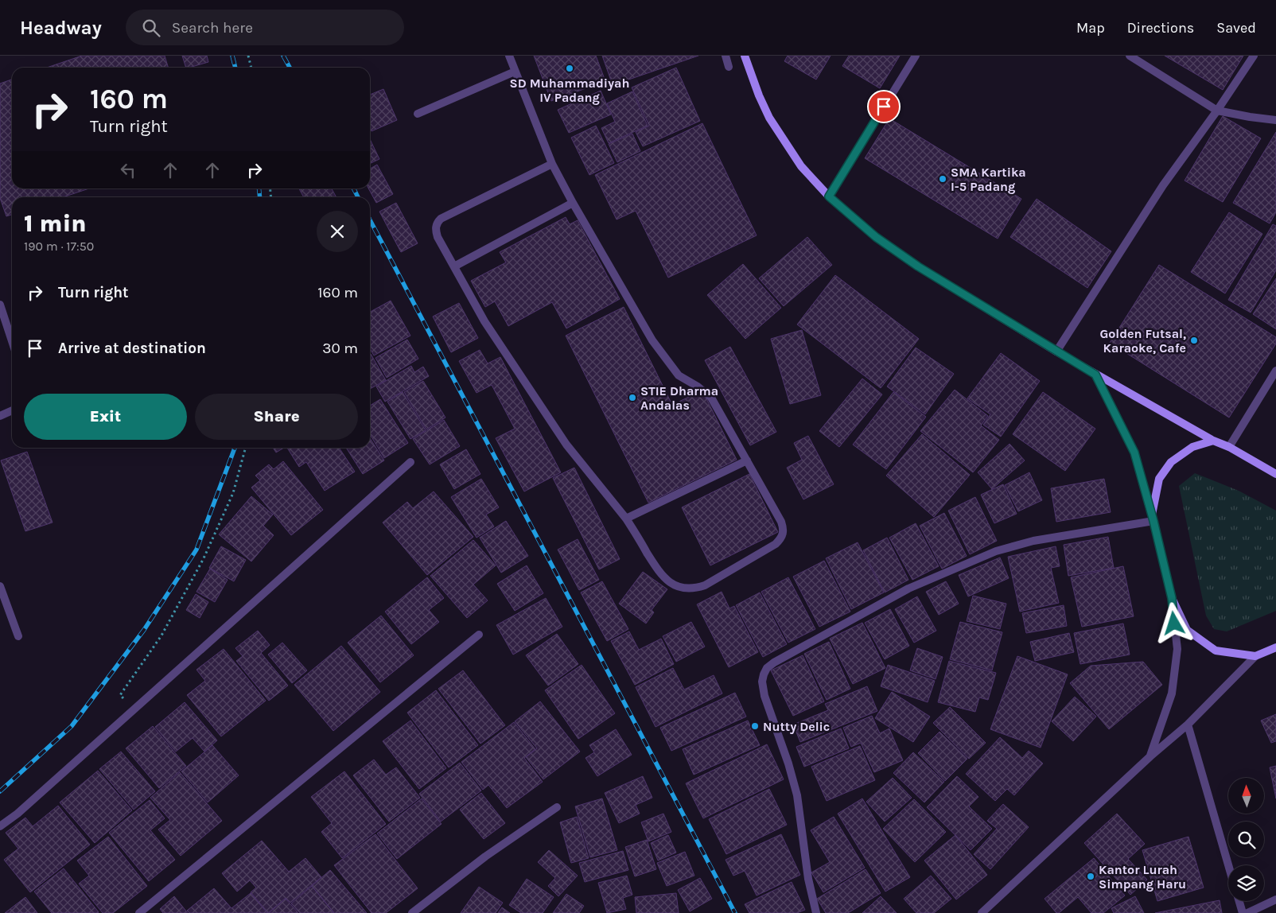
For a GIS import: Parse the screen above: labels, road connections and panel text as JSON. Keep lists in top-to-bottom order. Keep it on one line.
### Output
{"places":["SD Muhammadiyah IV Padang","SMA Kartika I-5 Padang","Golden Futsal, Karaoke, Cafe","STIE Dharma Andalas","Nutty Delic","Kantor Lurah Simpang Haru"],"north":"top","page":{"header":"Headway","search":"Search here","nav":["Map","Directions","Saved"],"turn":["160 m","Turn right"],"heading":["1 min","190 m · 17:50"],"list":[{"name":"Turn right","value":"160 m"},{"name":"Arrive at destination","value":"30 m"}],"buttons":["Exit","Share"]}}
